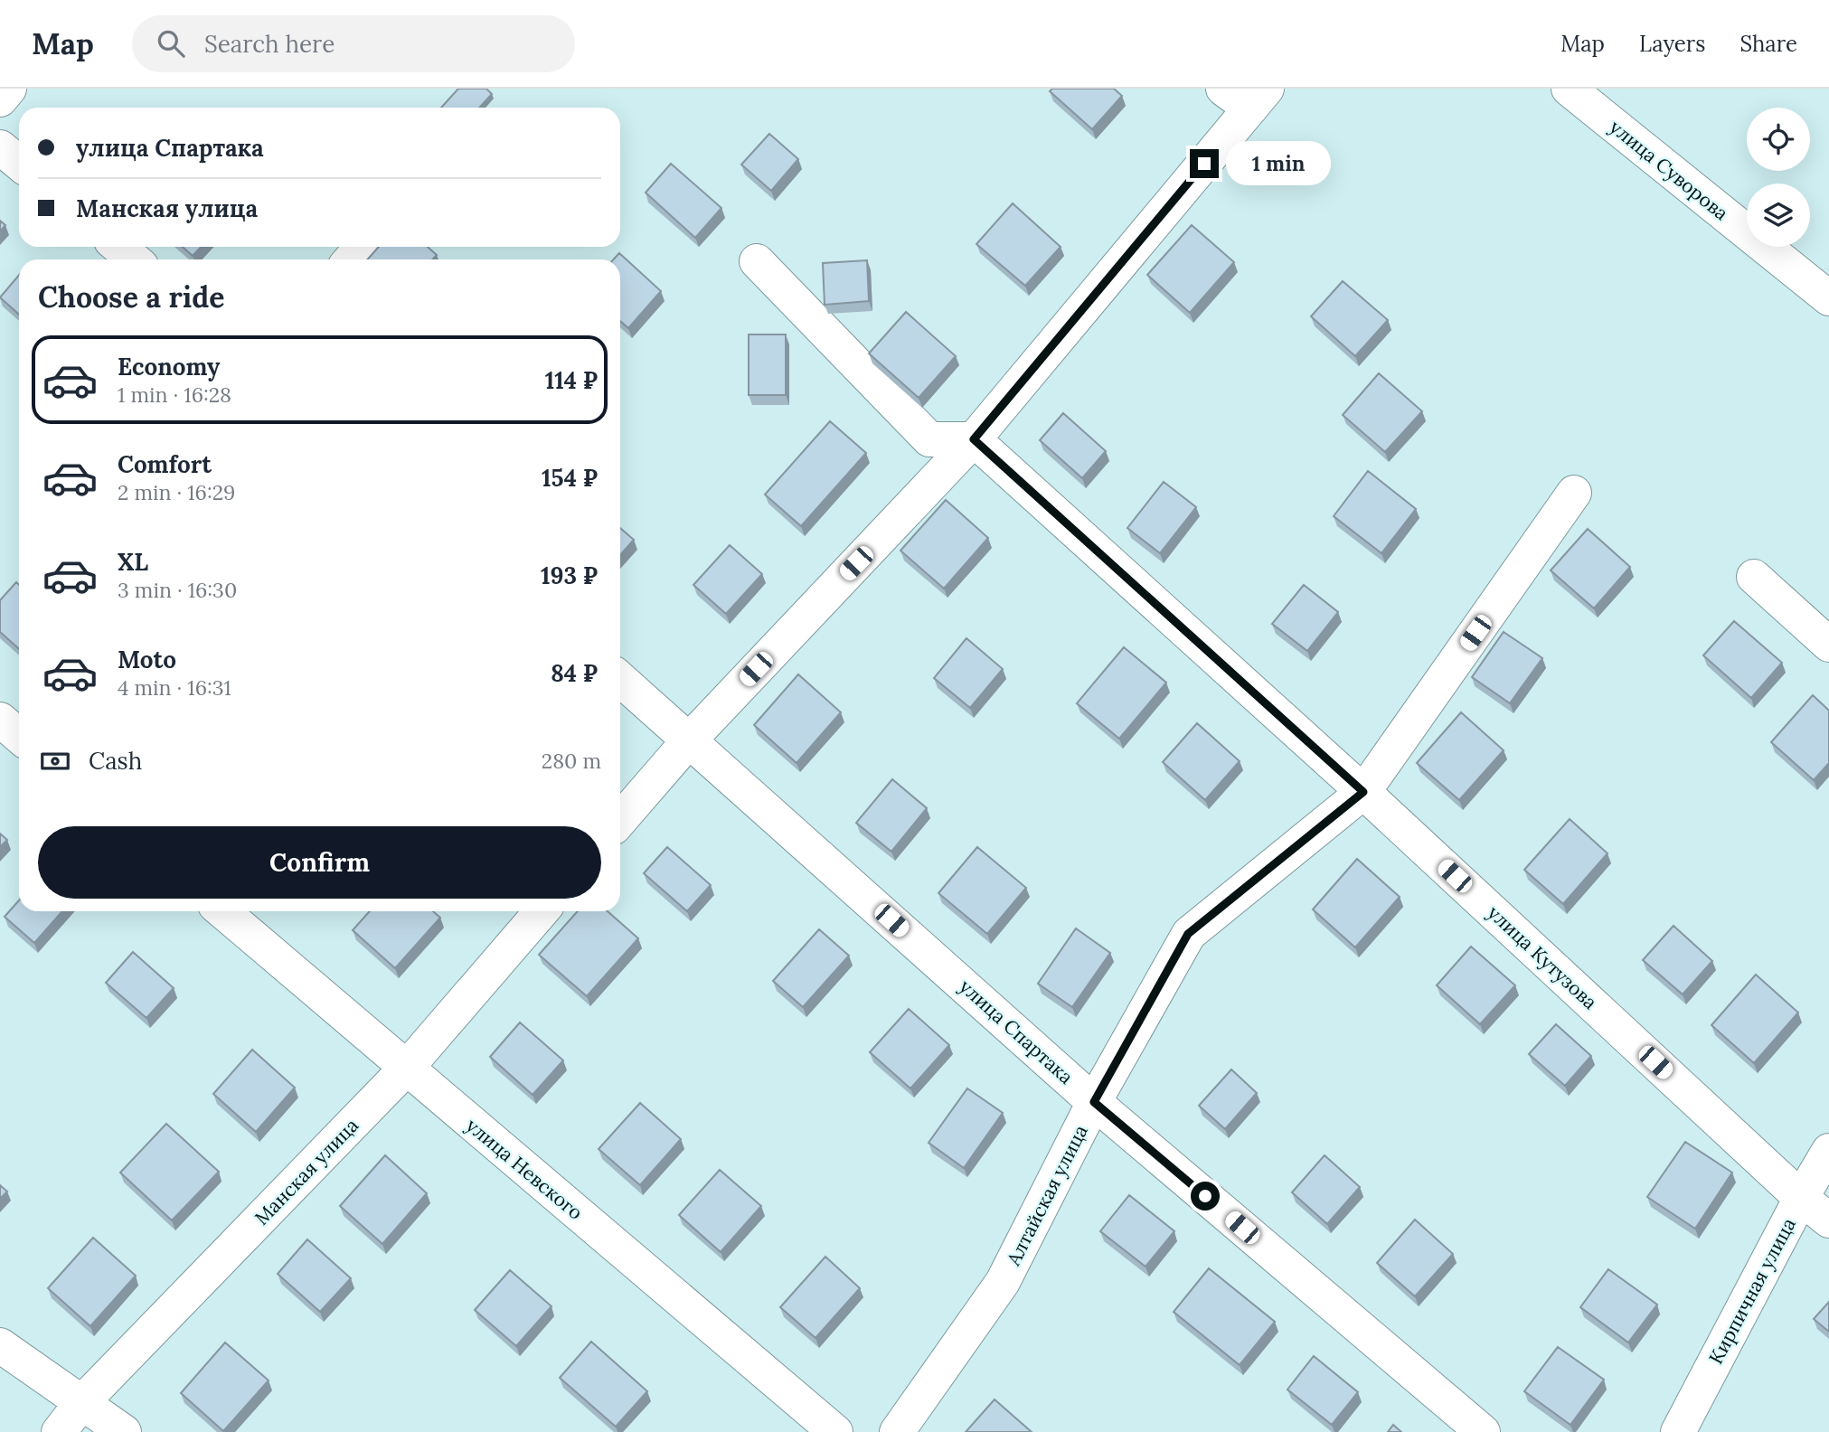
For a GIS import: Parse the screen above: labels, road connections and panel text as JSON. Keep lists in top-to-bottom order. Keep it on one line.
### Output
{"streets":{"street":["улица Суворова","улица Кутузова","улица Спартака","улица Невского","Манская улица","Алтайская улица","Кирпичная улица"]},"crossings":[["улица Кутузова","Алтайская улица"],["улица Кутузова","Кирпичная улица"],["улица Спартака","Алтайская улица"],["улица Невского","Манская улица"]],"page":{"header":"Map","search":"Search here","nav":["Map","Layers","Share"],"banner":["улица Спартака","Манская улица"],"bubble":"1 min","heading":"Choose a ride","list":[{"name":"Economy","note":"1 min · 16:28","value":"114 ₽"},{"name":"Comfort","note":"2 min · 16:29","value":"154 ₽"},{"name":"XL","note":"3 min · 16:30","value":"193 ₽"},{"name":"Moto","note":"4 min · 16:31","value":"84 ₽"}],"pay":["Cash","280 m"],"buttons":"Confirm"}}
